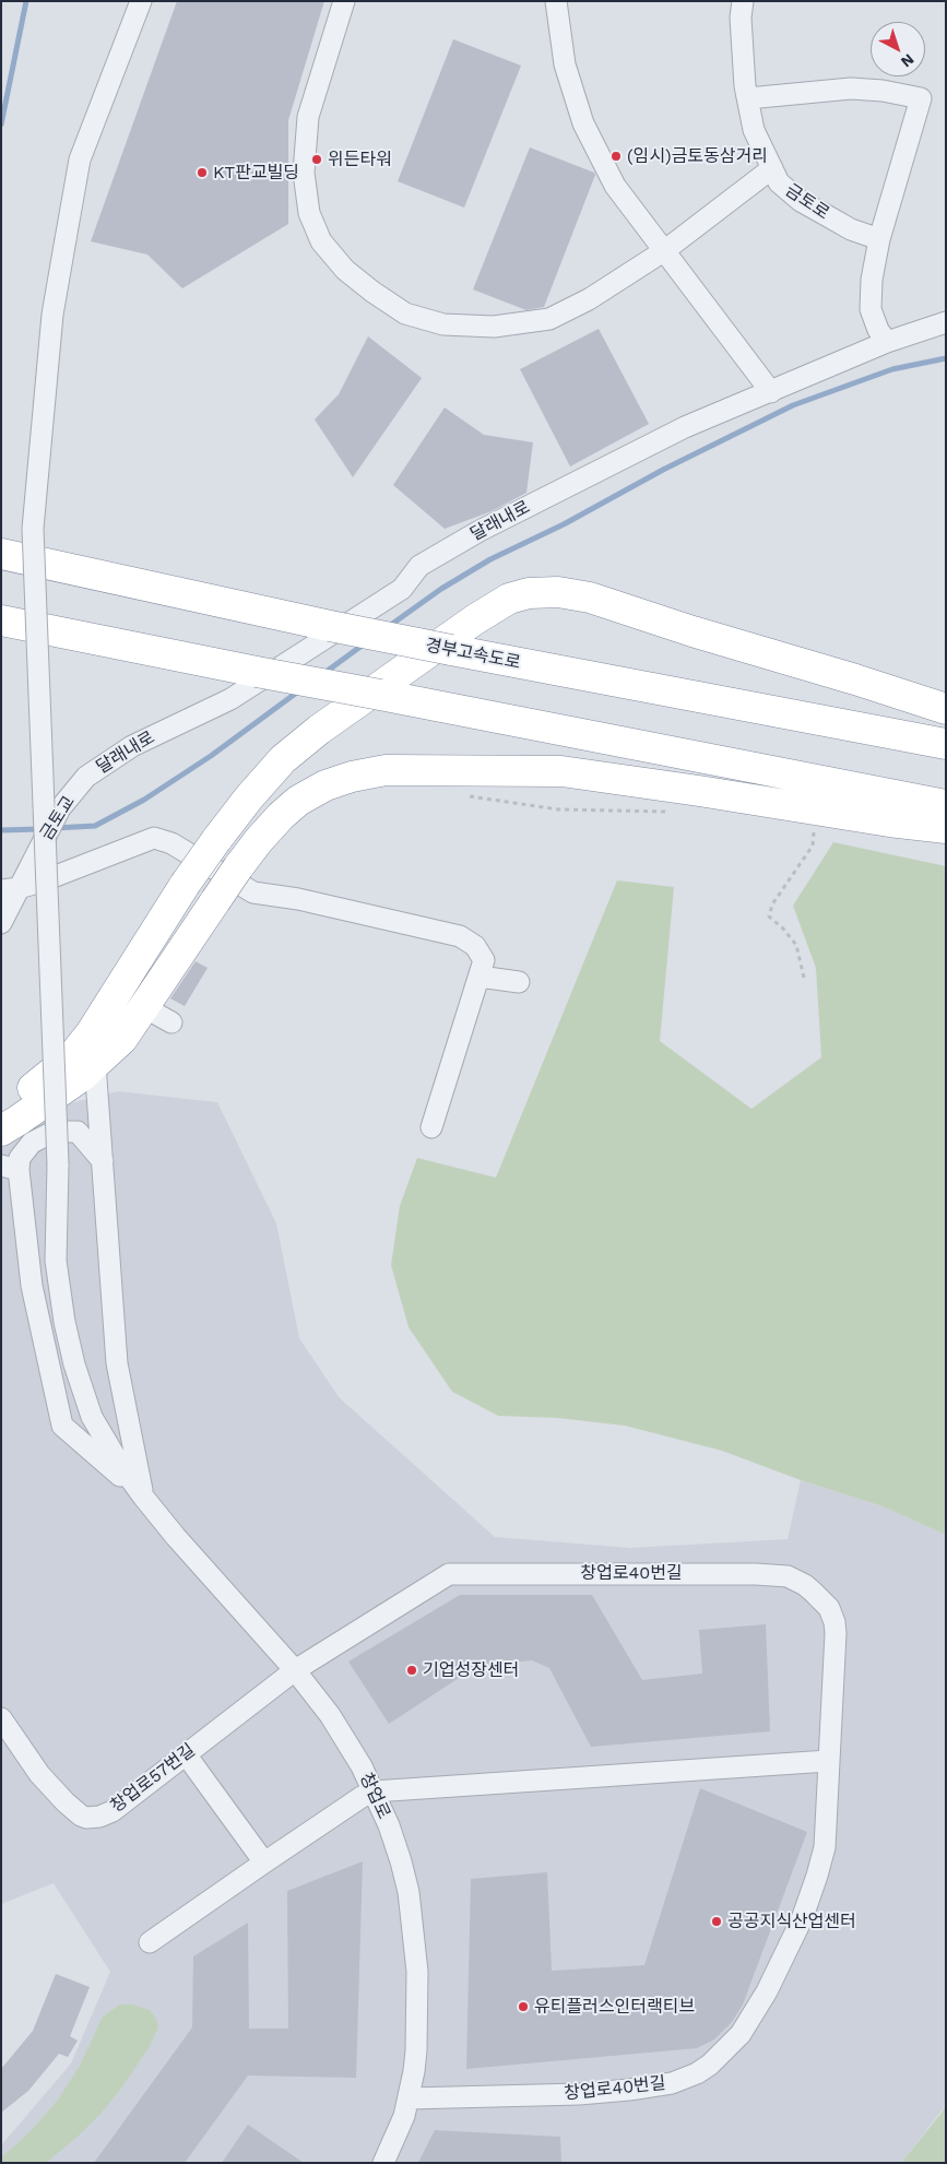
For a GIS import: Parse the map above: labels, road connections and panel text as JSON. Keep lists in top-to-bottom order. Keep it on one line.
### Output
{"streets":{"highway":["경부고속도로"],"street":["금토로","달래내로","금토교","창업로40번길","창업로57번길","창업로"]},"crossings":[["달래내로","금토교"],["창업로40번길","창업로57번길"],["창업로40번길","창업로"],["창업로57번길","창업로"]],"places":["(임시)금토동삼거리","위든타워","KT판교빌딩","기업성장센터","공공지식산업센터","유티플러스인터랙티브"],"north":"bottom right"}
